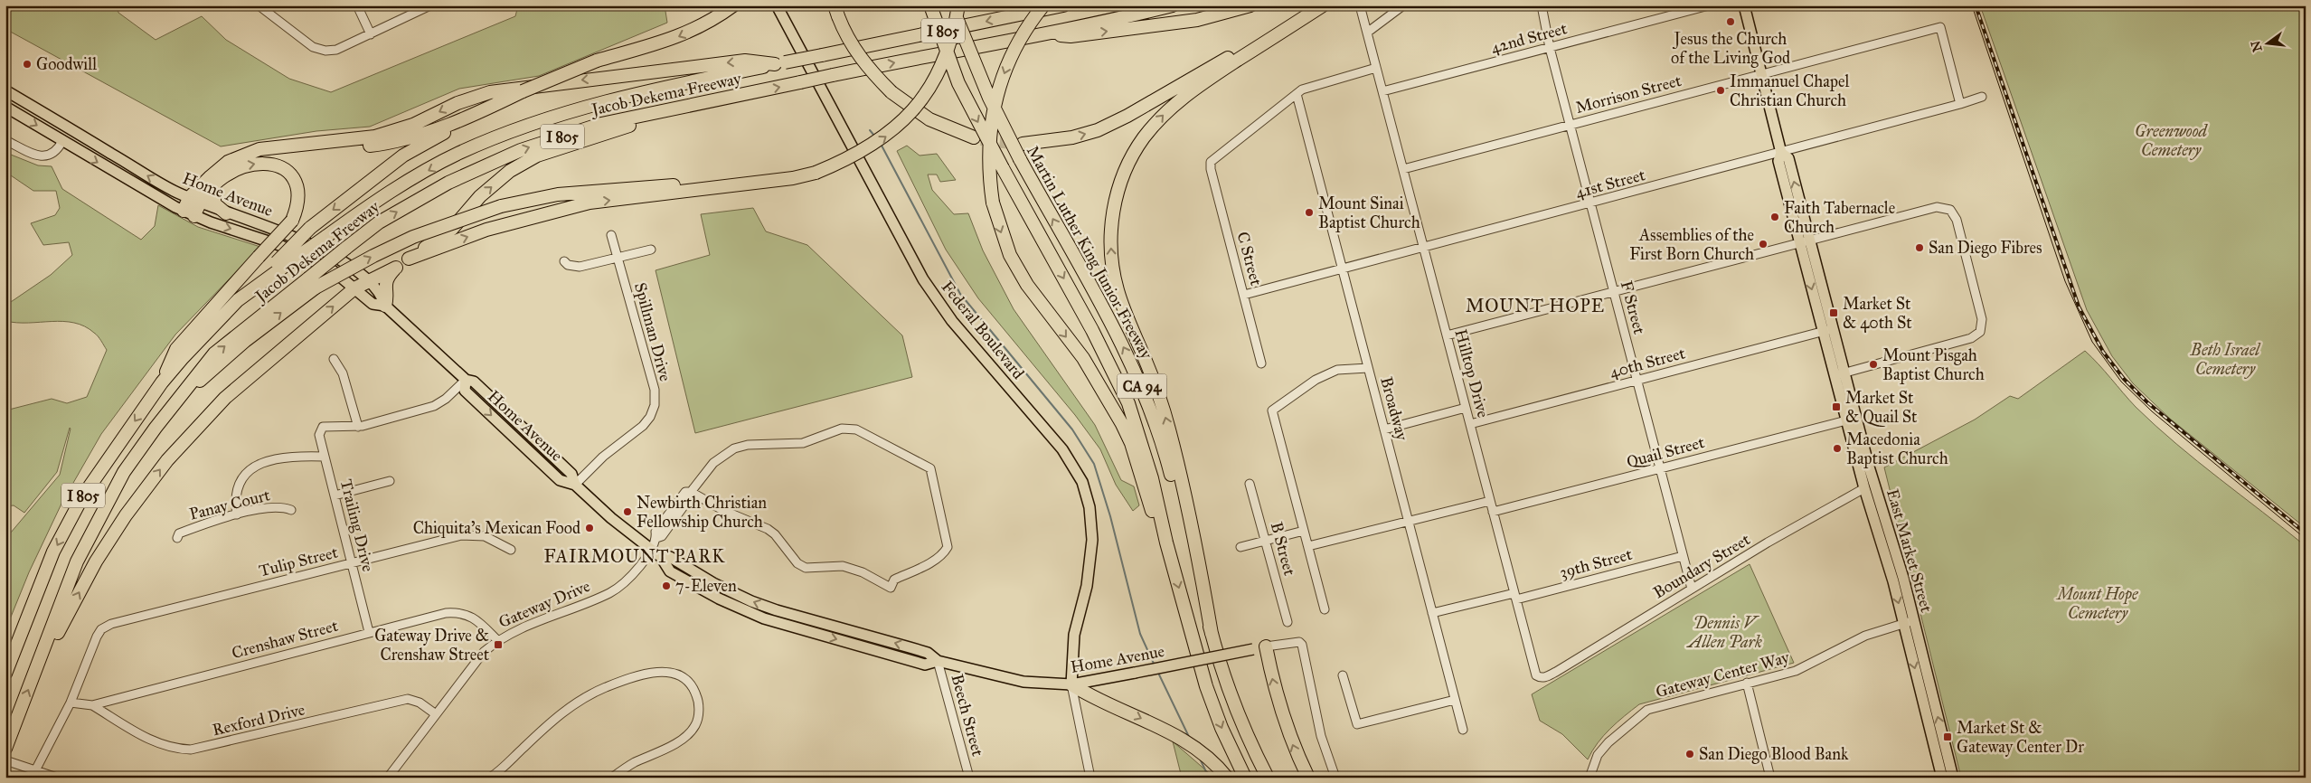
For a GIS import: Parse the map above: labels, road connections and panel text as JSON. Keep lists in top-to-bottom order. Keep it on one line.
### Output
{"streets":{"highway":["I 805","Jacob Dekema Freeway","Martin Luther King Junior Freeway","CA 94"],"main road":["Home Avenue","Federal Boulevard","East Market Street"],"street":["42nd Street","Morrison Street","41st Street","C Street","F Street","Spillman Drive","40th Street","Hilltop Drive","Broadway","Quail Street","Panay Court","Trailing Drive","B Street","Tulip Street","39th Street","Boundary Street","Gateway Drive","Crenshaw Street","Gateway Center Way","Beech Street","Rexford Drive"]},"crossings":[["I 805","Jacob Dekema Freeway"],["42nd Street","F Street"],["42nd Street","Hilltop Drive"],["Morrison Street","41st Street"],["Morrison Street","F Street"],["Morrison Street","Hilltop Drive"],["Morrison Street","East Market Street"],["41st Street","C Street"],["41st Street","F Street"],["41st Street","Hilltop Drive"],["41st Street","Broadway"],["41st Street","East Market Street"],["Home Avenue","Federal Boulevard"],["Home Avenue","Spillman Drive"],["Home Avenue","Gateway Drive"],["Home Avenue","Beech Street"],["C Street","Broadway"],["F Street","40th Street"],["F Street","Quail Street"],["F Street","39th Street"],["F Street","Boundary Street"],["40th Street","Hilltop Drive"],["40th Street","East Market Street"],["Hilltop Drive","Quail Street"],["Hilltop Drive","39th Street"],["Hilltop Drive","Boundary Street"],["Broadway","39th Street"],["Quail Street","East Market Street"],["Trailing Drive","Tulip Street"],["Trailing Drive","Crenshaw Street"],["East Market Street","Boundary Street"],["East Market Street","Gateway Center Way"],["Tulip Street","Crenshaw Street"],["Gateway Drive","Crenshaw Street"],["Gateway Drive","Rexford Drive"],["Crenshaw Street","Rexford Drive"]],"districts":["MOUNT HOPE","FAIRMOUNT PARK"],"parks":["Greenwood Cemetery","Beth Israel Cemetery","Mount Hope Cemetery","Dennis V Allen Park"],"places":{"other":["Jesus the Church of the Living God","Goodwill","Immanuel Chapel Christian Church","Mount Sinai Baptist Church","Faith Tabernacle Church","Assemblies of the First Born Church","San Diego Fibres","Mount Pisgah Baptist Church","Macedonia Baptist Church","Newbirth Christian Fellowship Church","Chiquita's Mexican Food","7-Eleven","San Diego Blood Bank"],"transit":["Market St & 40th St","Market St & Quail St","Gateway Drive & Crenshaw Street","Market St & Gateway Center Dr"]},"north":"left"}
